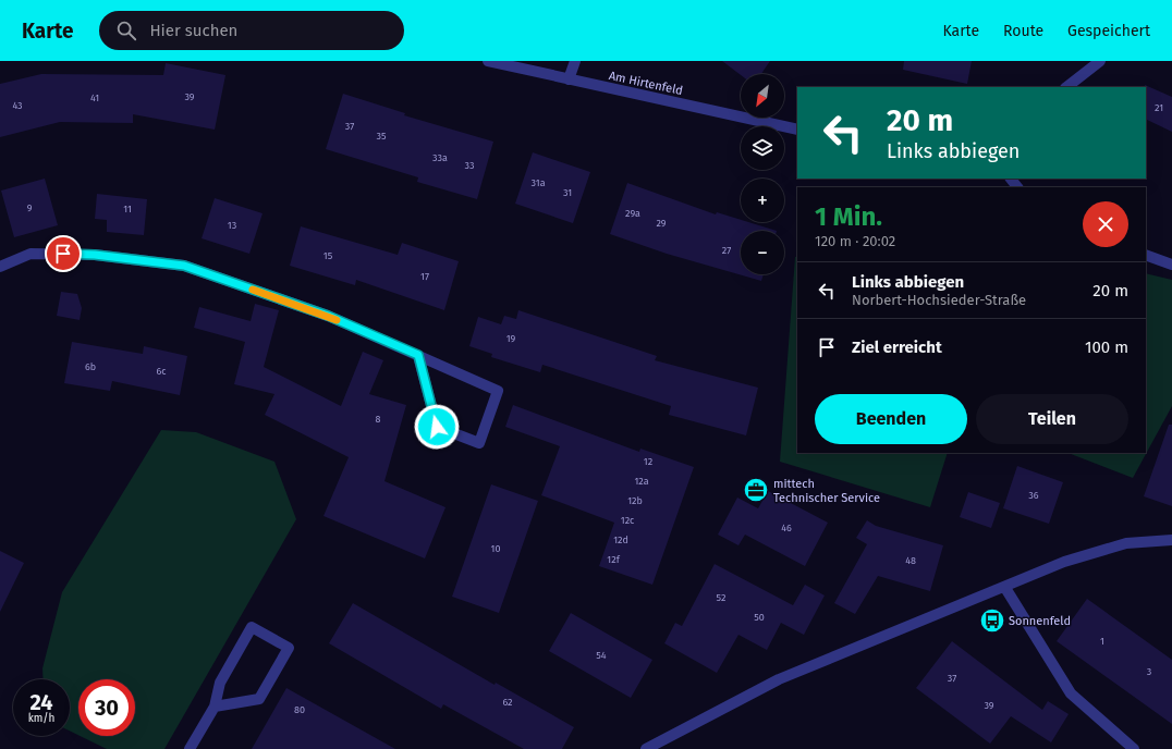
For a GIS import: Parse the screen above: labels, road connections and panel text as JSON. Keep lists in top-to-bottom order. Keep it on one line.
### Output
{"streets":{"street":["Am Hirtenfeld"]},"places":{"office":["mittech Technischer Service"],"bus stop":["Sonnenfeld"]},"house_numbers":["39","41","43","21","37","35","33a","33","31a","31","9","11","29a","29","13","27","15","17","19","6b","6c","8","12","12a","36","12b","12c","46","12d","10","12f","48","52","50","1","54","3","37","62","39","80"],"north":"bottom left","page":{"header":"Karte","search":"Hier suchen","nav":["Karte","Route","Gespeichert"],"map_buttons":["+","−"],"turn":["20 m","Links abbiegen"],"heading":["1 Min.","120 m · 20:02"],"list":[{"name":"Links abbiegen","note":"Norbert-Hochsieder-Straße","value":"20 m"},{"name":"Ziel erreicht","value":"100 m"}],"buttons":["Beenden","Teilen"],"speed":"24 km/h","limit":"30"}}
